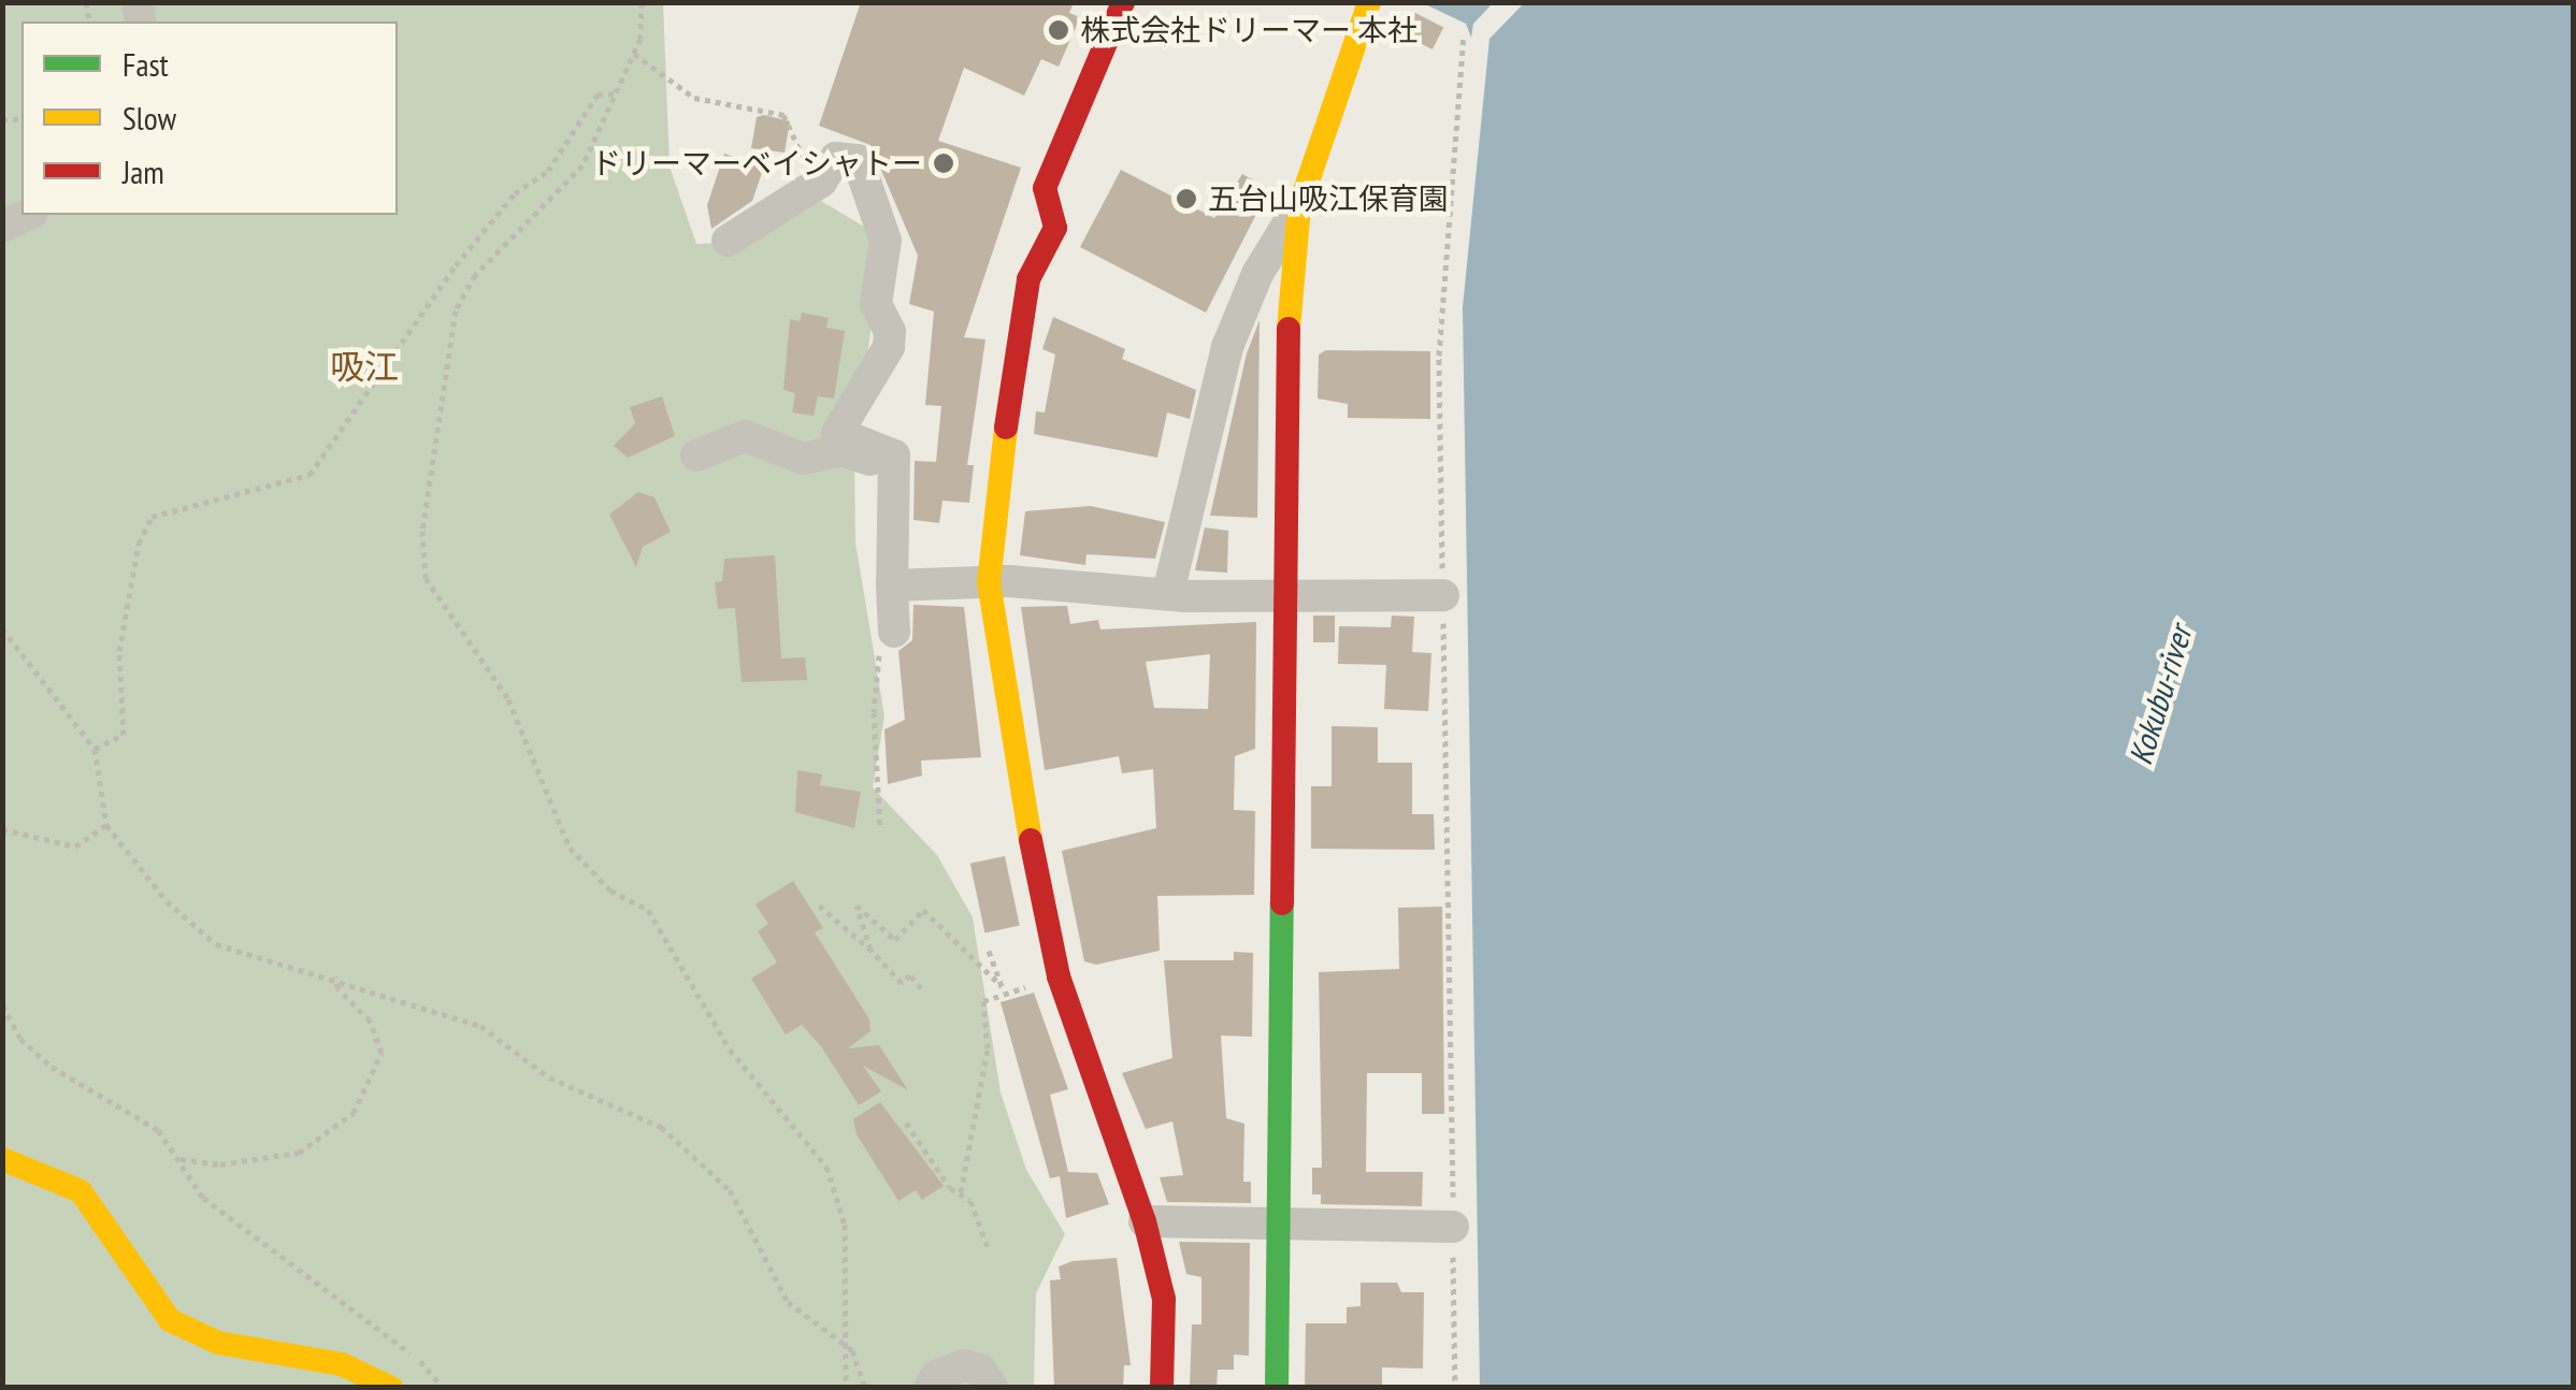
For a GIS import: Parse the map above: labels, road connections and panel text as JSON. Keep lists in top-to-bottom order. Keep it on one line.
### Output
{"districts":["吸江"],"water":["Kokubu-river"],"places":["株式会社ドリーマー 本社","ドリーマーベイシャトー","五台山吸江保育園"],"legend":["Fast","Slow","Jam"]}
